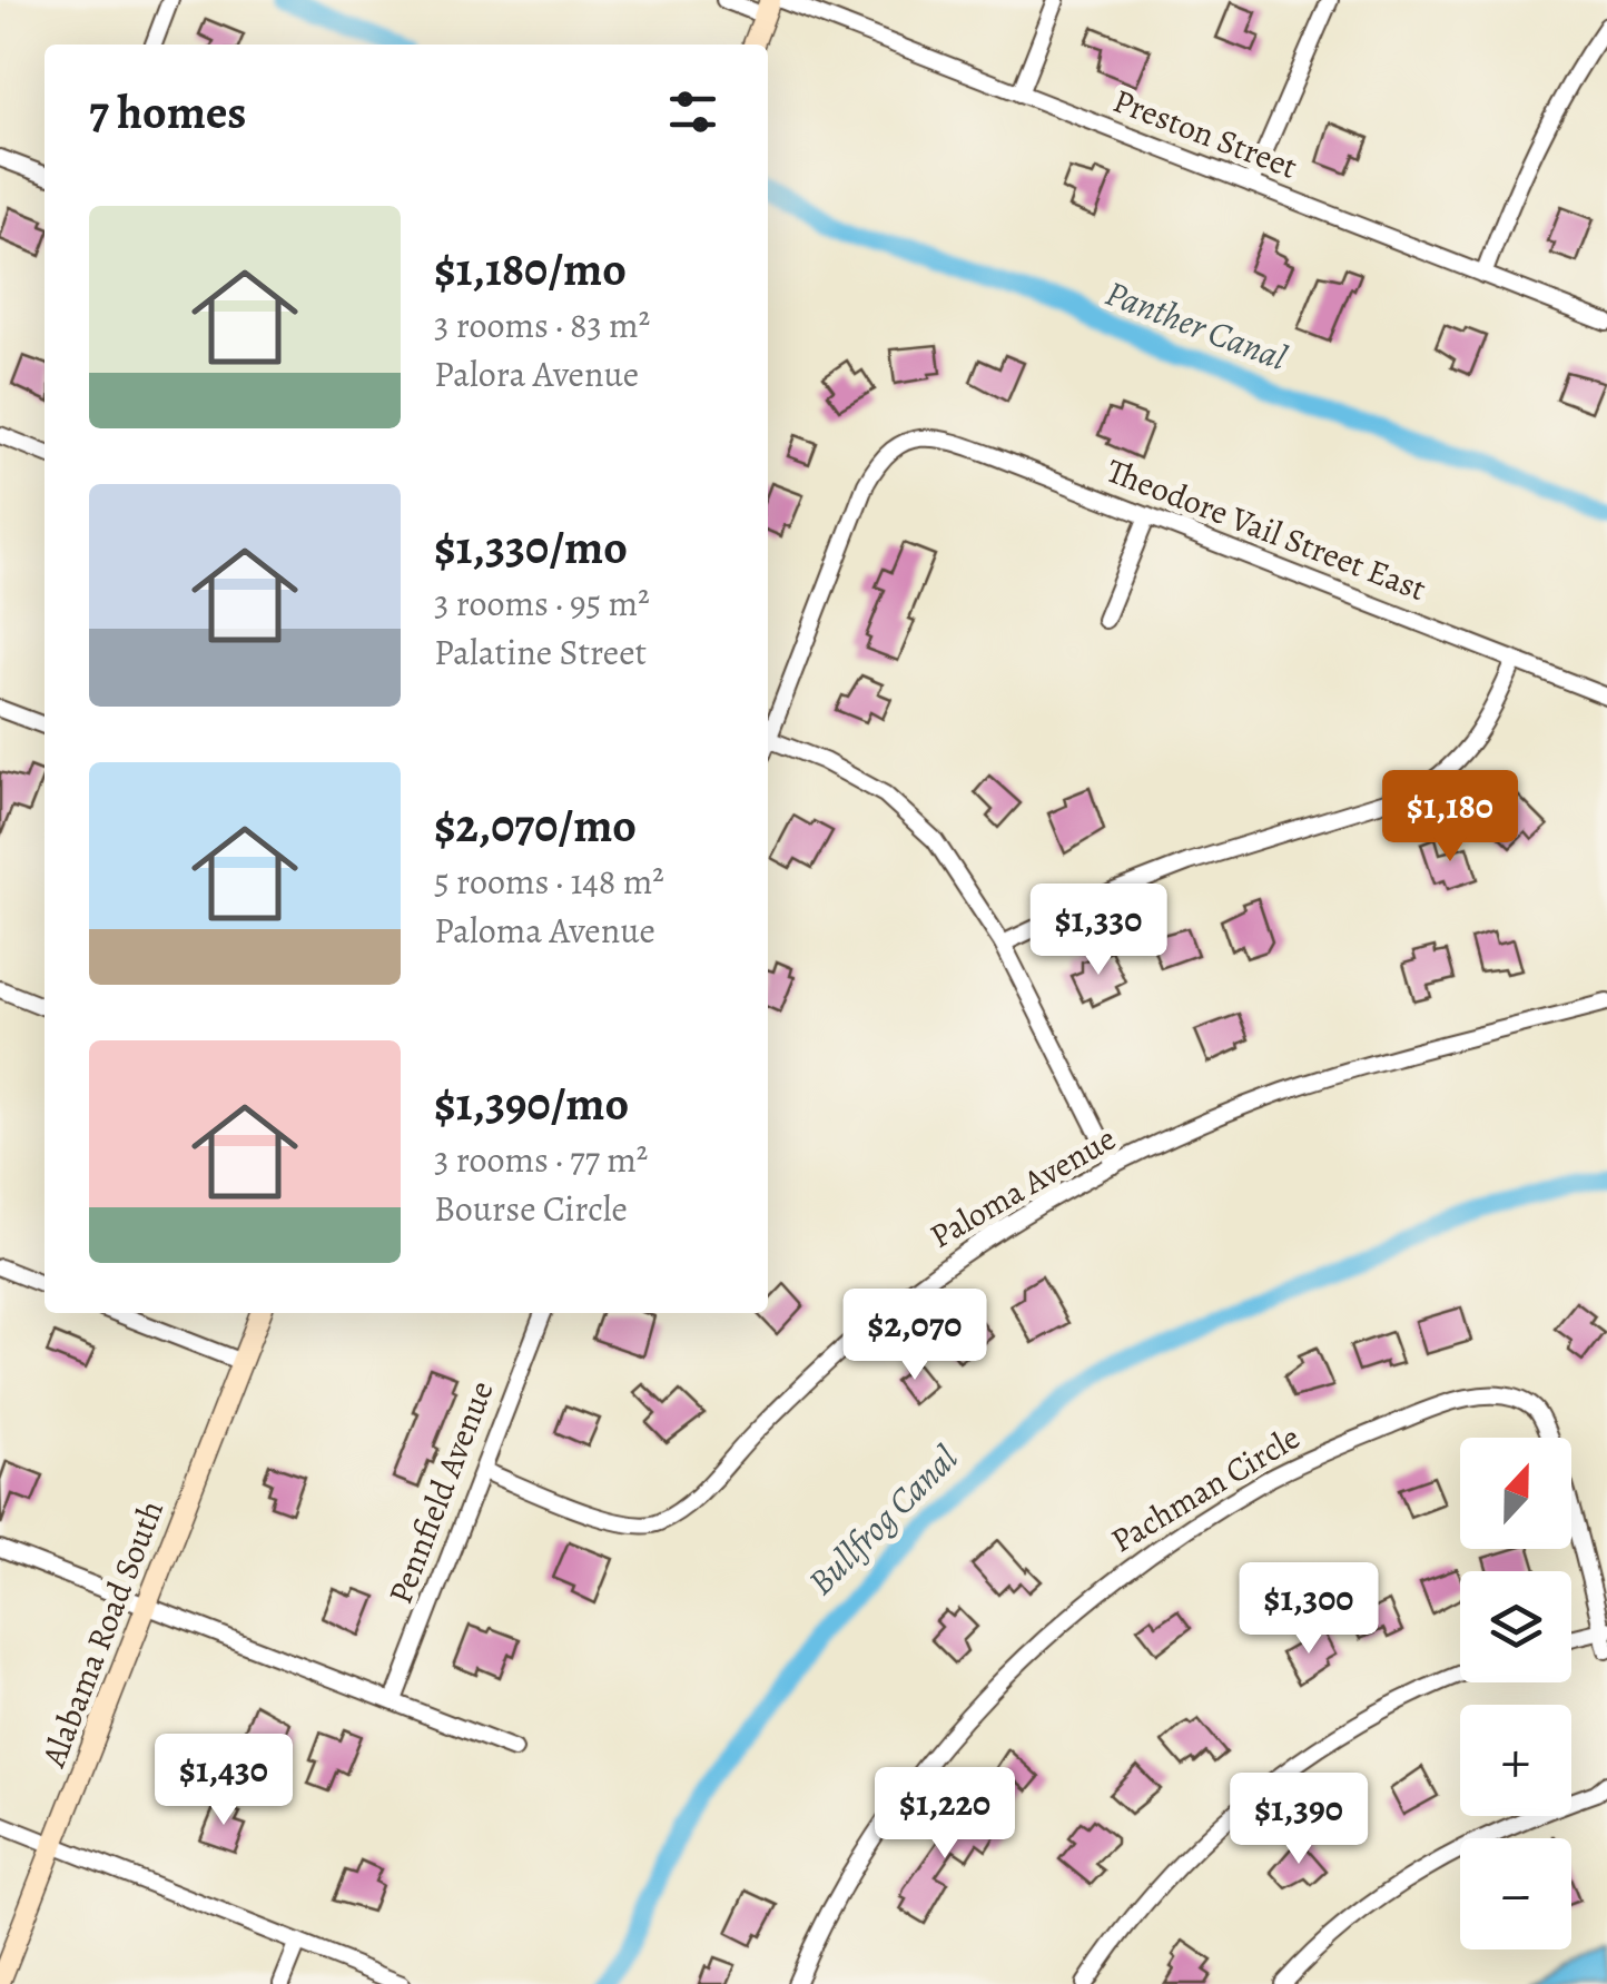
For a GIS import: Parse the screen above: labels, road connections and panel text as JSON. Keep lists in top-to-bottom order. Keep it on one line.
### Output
{"streets":{"street":["Preston Street","Theodore Vail Street East","Paloma Avenue","Pachman Circle","Pennfield Avenue","Alabama Road South"]},"crossings":[["Paloma Avenue","Pennfield Avenue"]],"water":["Panther Canal","Bullfrog Canal"],"north":"top","page":{"heading":"7 homes","list":[{"name":"$1,180/mo","note":"3 rooms · 83 m² · Palora Avenue"},{"name":"$1,330/mo","note":"3 rooms · 95 m² · Palatine Street"},{"name":"$2,070/mo","note":"5 rooms · 148 m² · Paloma Avenue"},{"name":"$1,390/mo","note":"3 rooms · 77 m² · Bourse Circle"}],"price":["$1,180","$1,330","$2,070","$1,300","$1,430","$1,220","$1,390"],"map_buttons":["+","−"]}}
